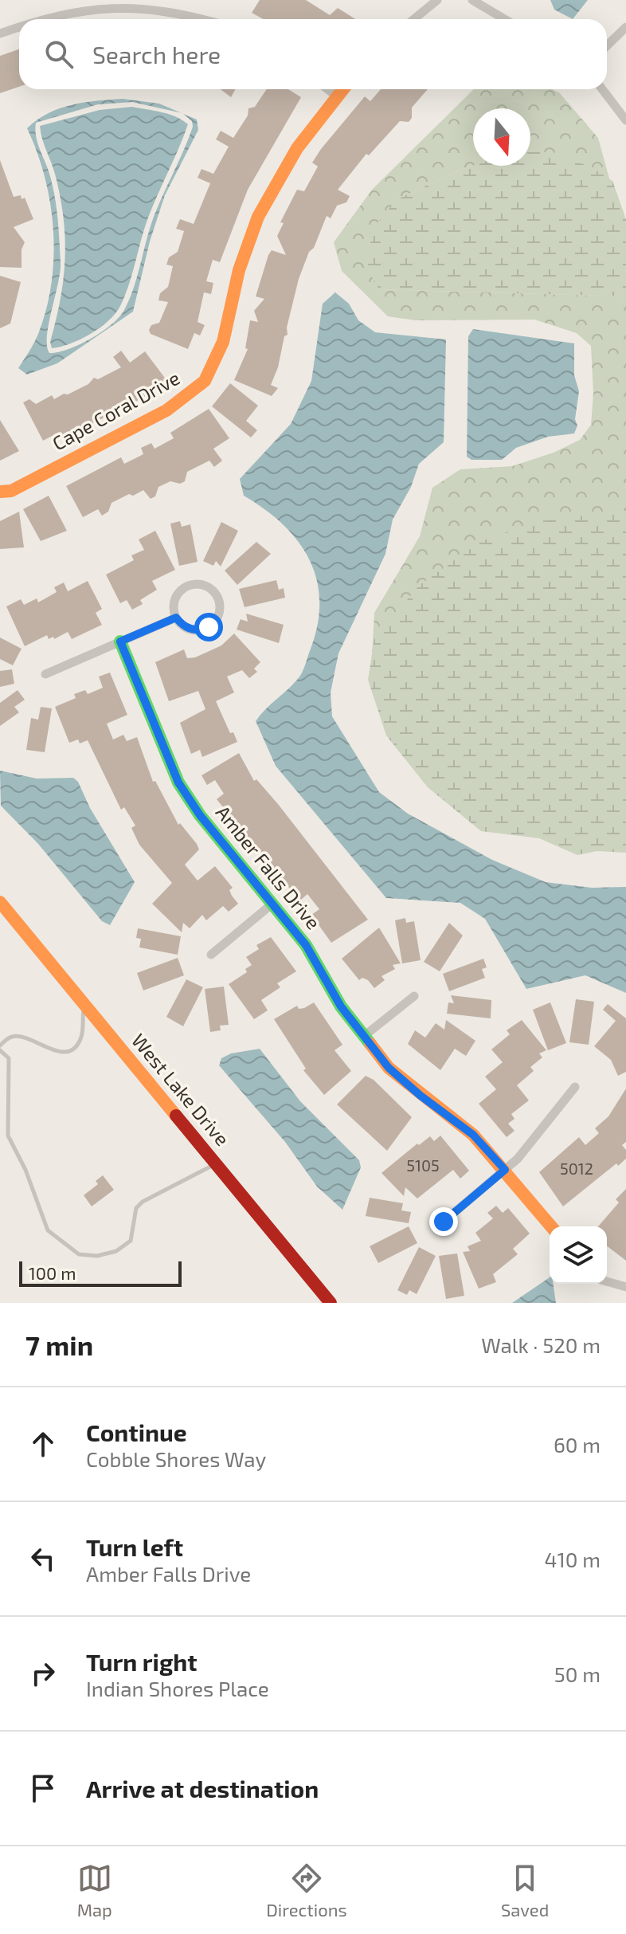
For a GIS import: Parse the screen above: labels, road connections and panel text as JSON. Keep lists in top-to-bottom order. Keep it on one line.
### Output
{"streets":{"street":["Cape Coral Drive","Amber Falls Drive","West Lake Drive"]},"house_numbers":["5105","5012"],"scale_bar":"100 m","north":"bottom","page":{"search":"Search here","scale":"100 m","heading":["7 min","Walk · 520 m"],"list":[["Continue","Cobble Shores Way","60 m"],["Turn left","Amber Falls Drive","410 m"],["Turn right","Indian Shores Place","50 m"],"Arrive at destination"],"nav":["Map","Directions","Saved"]}}
